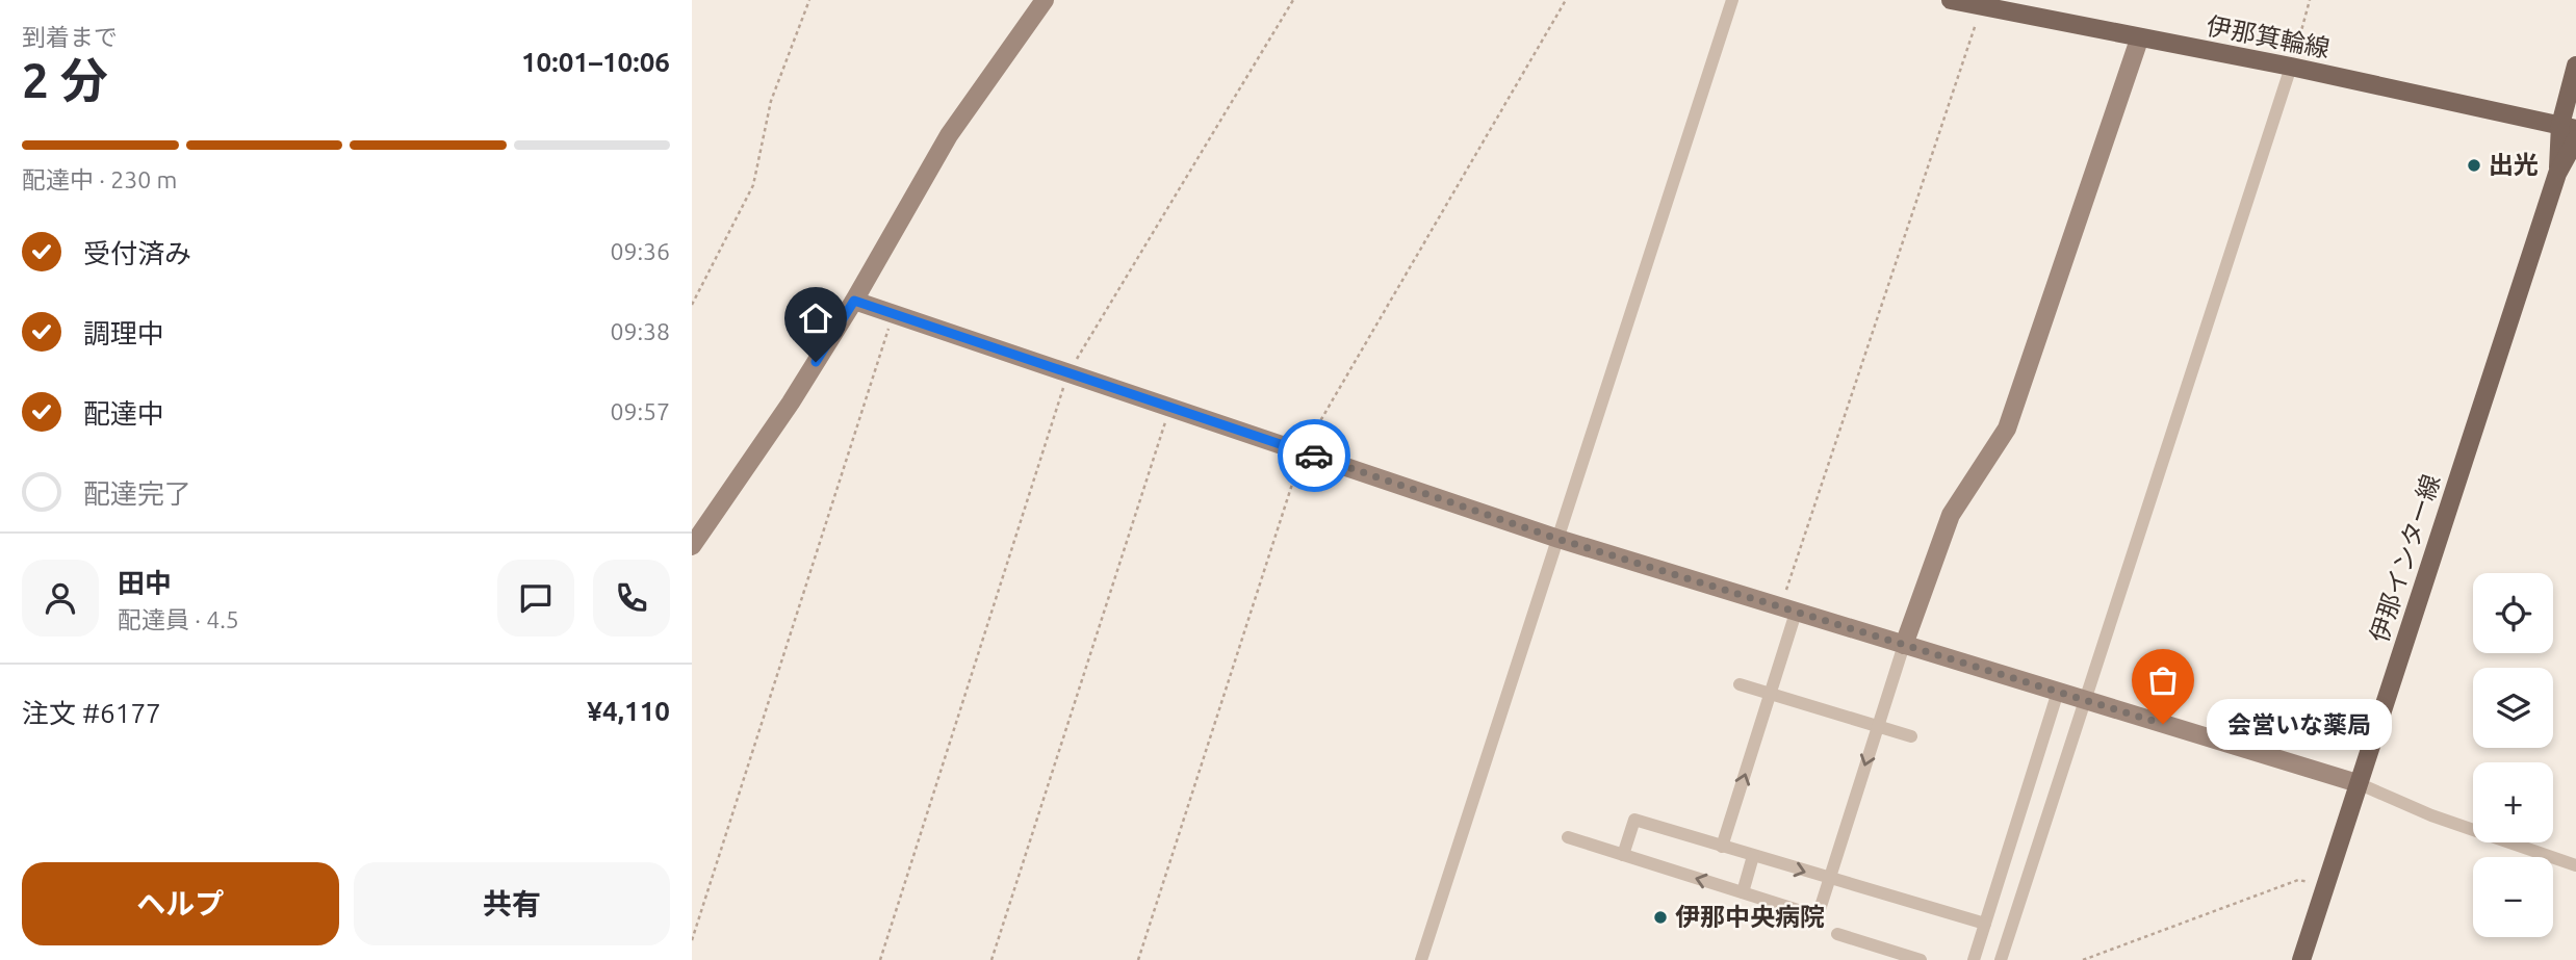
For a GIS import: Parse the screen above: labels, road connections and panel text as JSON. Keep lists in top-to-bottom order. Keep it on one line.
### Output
{"streets":{"main road":["伊那箕輪線","伊那インター線"]},"crossings":[["伊那箕輪線","伊那インター線"]],"places":["出光","会営いな薬局","伊那中央病院"],"page":{"heading":["2 分","到着まで","10:01–10:06"],"panel":["田中","配達員 · 4.5","注文 #6177","¥4,110"],"bar":"配達中 · 230 m","list":[["受付済み","09:36"],["調理中","09:38"],["配達中","09:57"],"配達完了"],"map_buttons":["+","−"],"bubble":"会営いな薬局","buttons":["ヘルプ","共有"]}}
